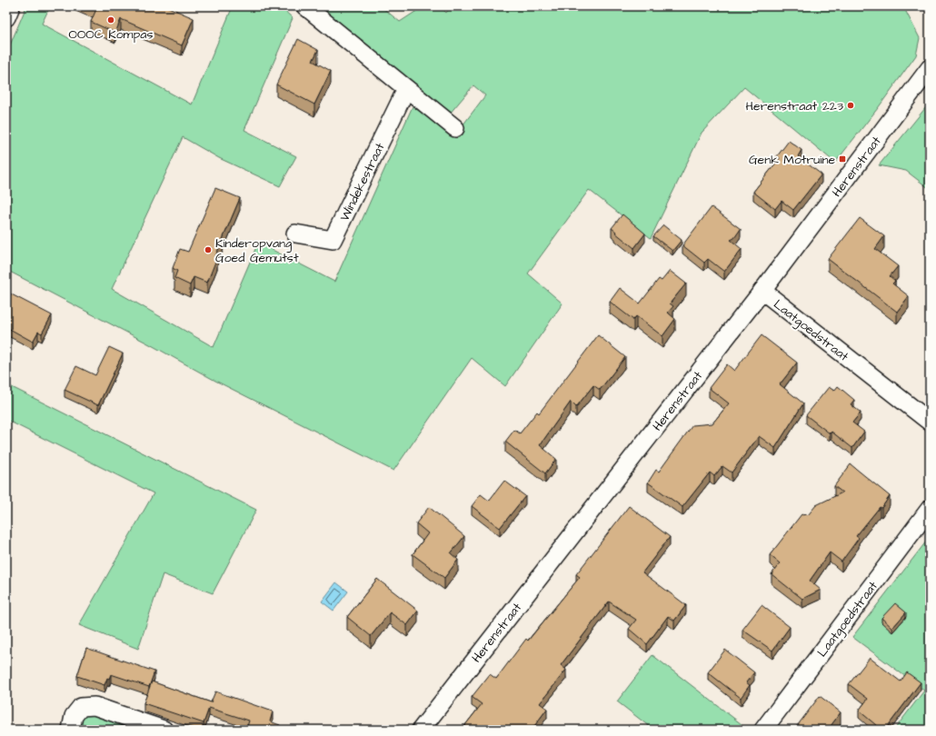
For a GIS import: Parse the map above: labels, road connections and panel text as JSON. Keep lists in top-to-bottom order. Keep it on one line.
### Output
{"streets":{"street":["Herenstraat","Windekestraat","Laatgoedstraat"]},"crossings":[["Herenstraat","Laatgoedstraat"]],"places":{"other":["OOOC Kompas","Herenstraat 223","Kinderopvang Goed Gemutst"],"transit":["Genk Motruine"]}}
